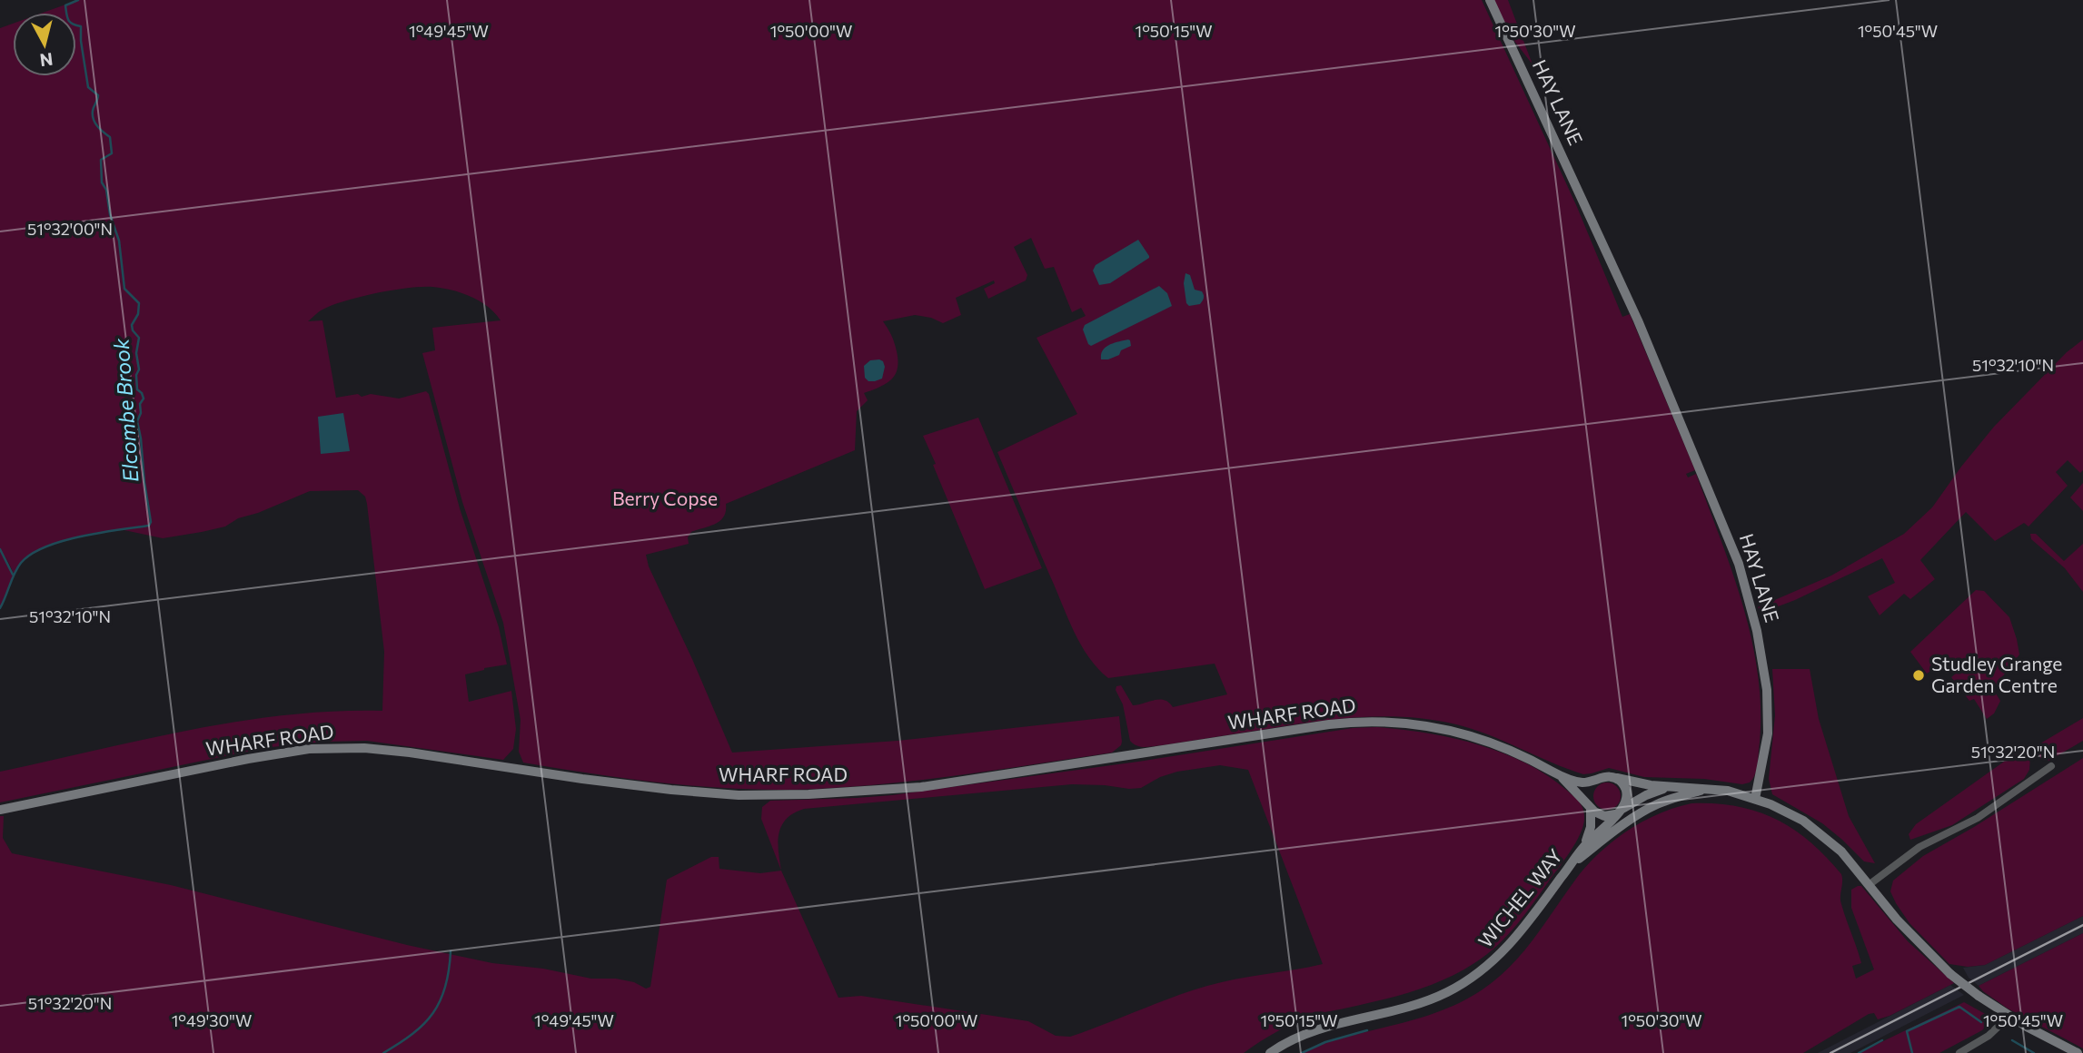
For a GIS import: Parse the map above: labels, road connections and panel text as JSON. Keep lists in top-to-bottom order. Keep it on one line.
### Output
{"streets":{"main road":["HAY LANE","WHARF ROAD","WICHEL WAY"]},"crossings":[["HAY LANE","WHARF ROAD"],["WHARF ROAD","WICHEL WAY"]],"water":["Elcombe Brook"],"parks":["Berry Copse"],"places":["Studley Grange Garden Centre"],"north":"bottom","coordinates":["1°49'45\"W","1°50'00\"W","1°50'15\"W","1°50'30\"W","1°50'45\"W","51°32'00\"N","51°32'10\"N","51°32'20\"N","1°49'30\"W"]}
